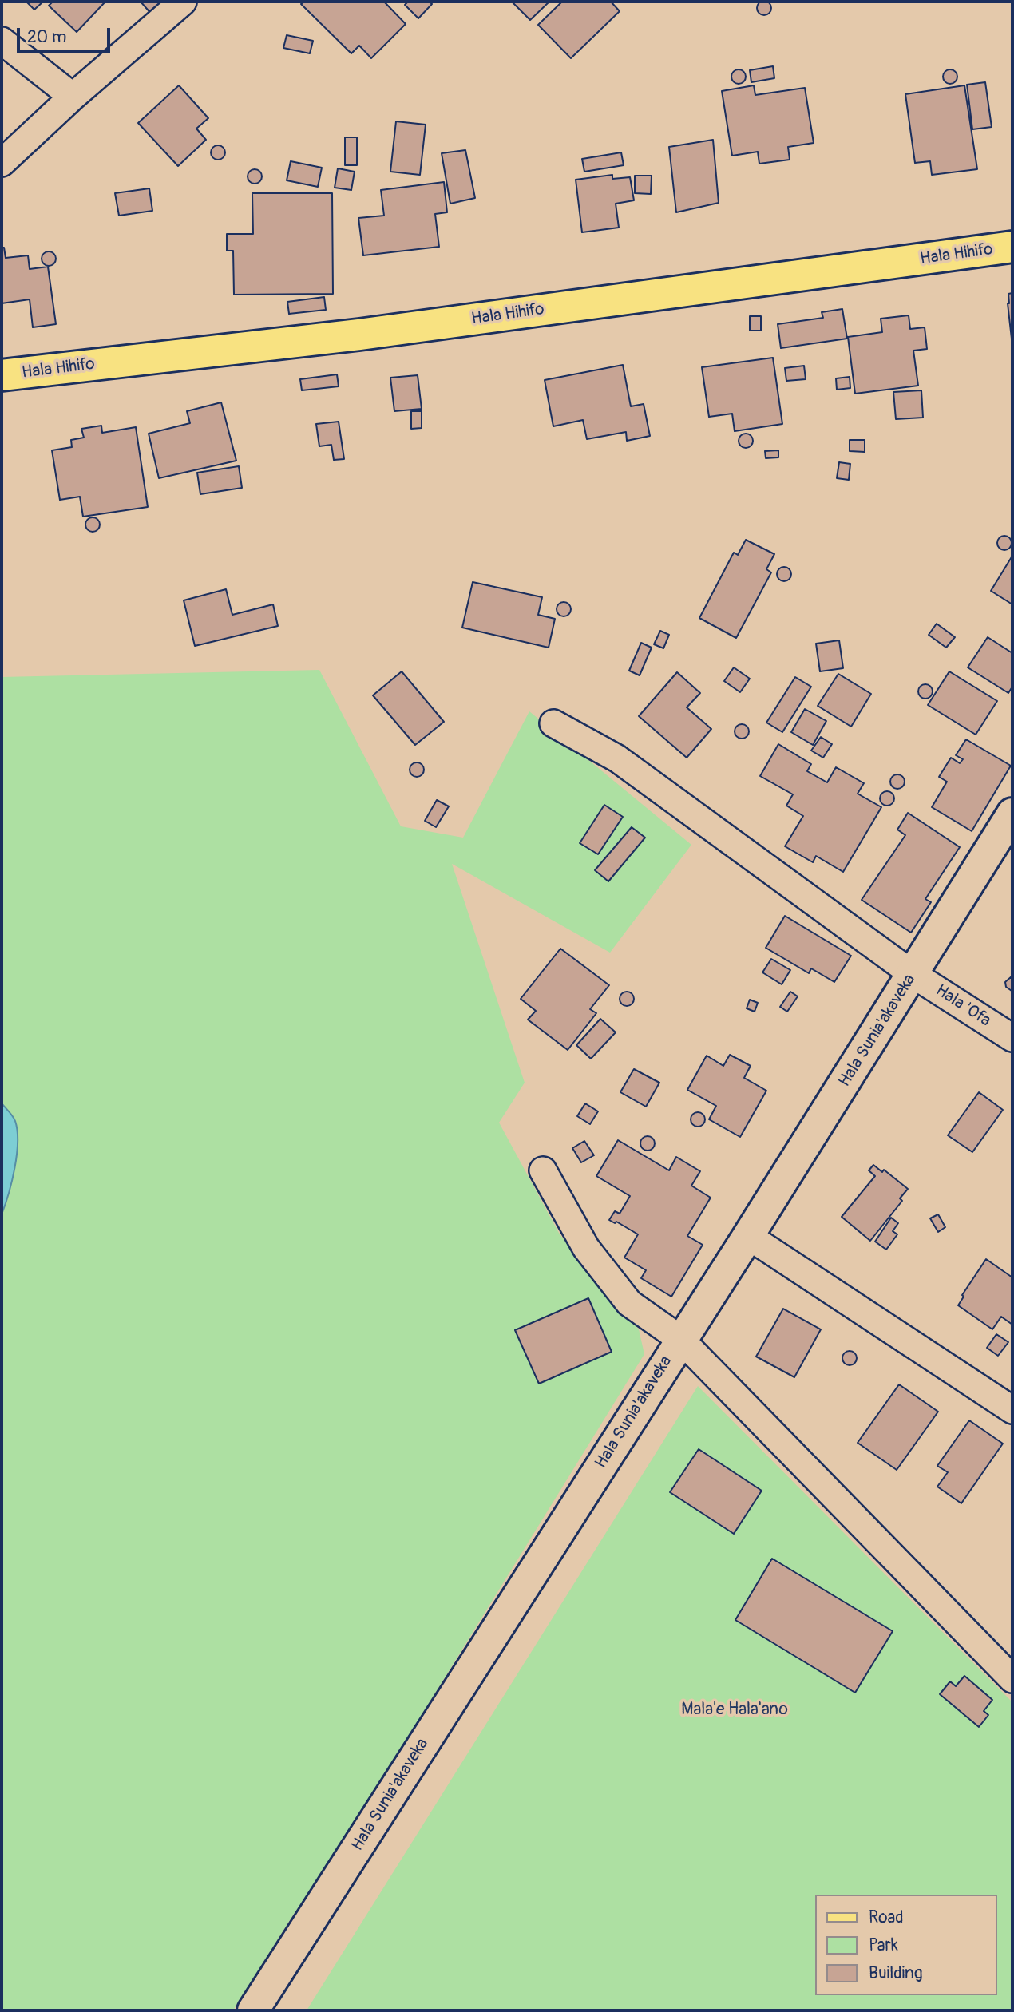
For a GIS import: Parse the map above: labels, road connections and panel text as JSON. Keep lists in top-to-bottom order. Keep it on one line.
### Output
{"streets":{"main road":["Hala Hihifo"],"street":["Hala 'Ofa","Hala Sunia'akaveka"]},"crossings":[["Hala 'Ofa","Hala Sunia'akaveka"]],"parks":["Mala'e Hala'ano"],"legend":["Road","Park","Building"],"scale_bar":"20 m"}
